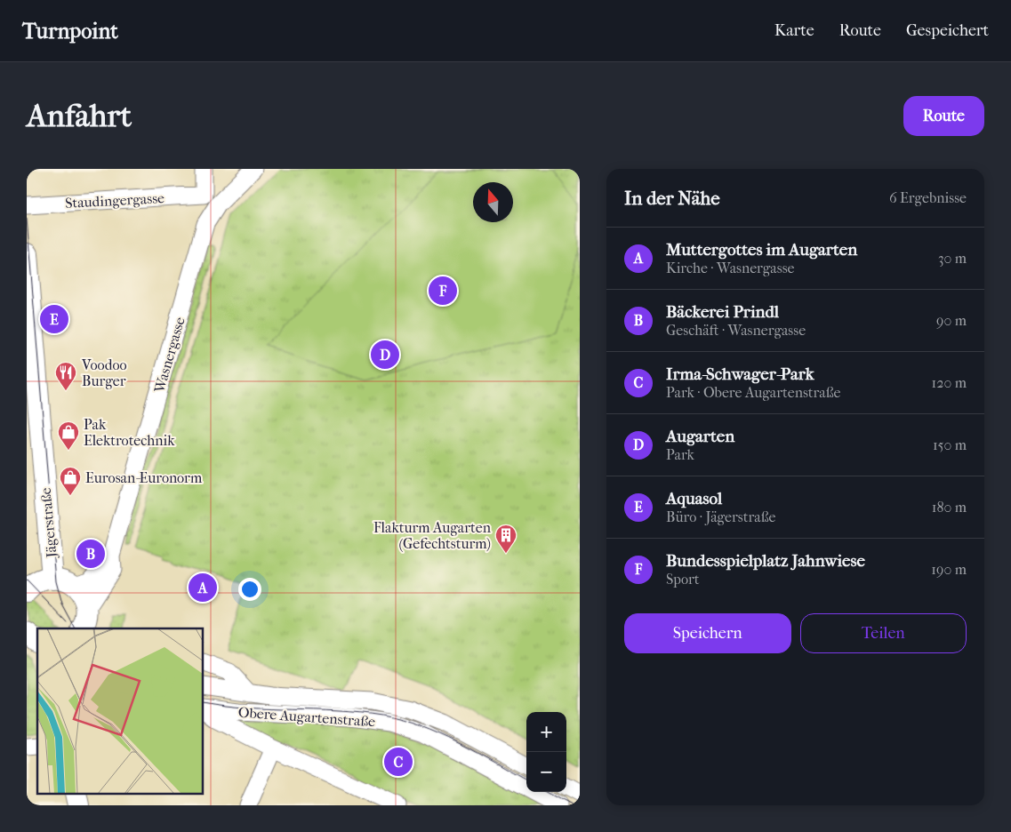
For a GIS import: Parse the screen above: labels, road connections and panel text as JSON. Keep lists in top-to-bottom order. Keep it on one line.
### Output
{"streets":{"main road":["Jägerstraße"],"street":["Staudingergasse","Wasnergasse","Obere Augartenstraße"]},"places":{"restaurant":["Voodoo Burger"],"shop":["Pak Elektrotechnik","Eurosan-Euronorm"],"building":["Flakturm Augarten (Gefechtsturm)"]},"north":"top","page":{"header":"Turnpoint","nav":["Karte","Route","Gespeichert"],"buttons":["Route",["Speichern","Teilen"]],"title":"Anfahrt","heading":["In der Nähe","6 Ergebnisse"],"list":[{"mark":"A","name":"Muttergottes im Augarten","note":"Kirche · Wasnergasse","value":"30 m"},{"mark":"B","name":"Bäckerei Prindl","note":"Geschäft · Wasnergasse","value":"90 m"},{"mark":"C","name":"Irma-Schwager-Park","note":"Park · Obere Augartenstraße","value":"120 m"},{"mark":"D","name":"Augarten","note":"Park","value":"150 m"},{"mark":"E","name":"Aquasol","note":"Büro · Jägerstraße","value":"180 m"},{"mark":"F","name":"Bundesspielplatz Jahnwiese","note":"Sport","value":"190 m"}],"pins":["F","E","D","B","A","C"],"map_buttons":["+","−"]}}
